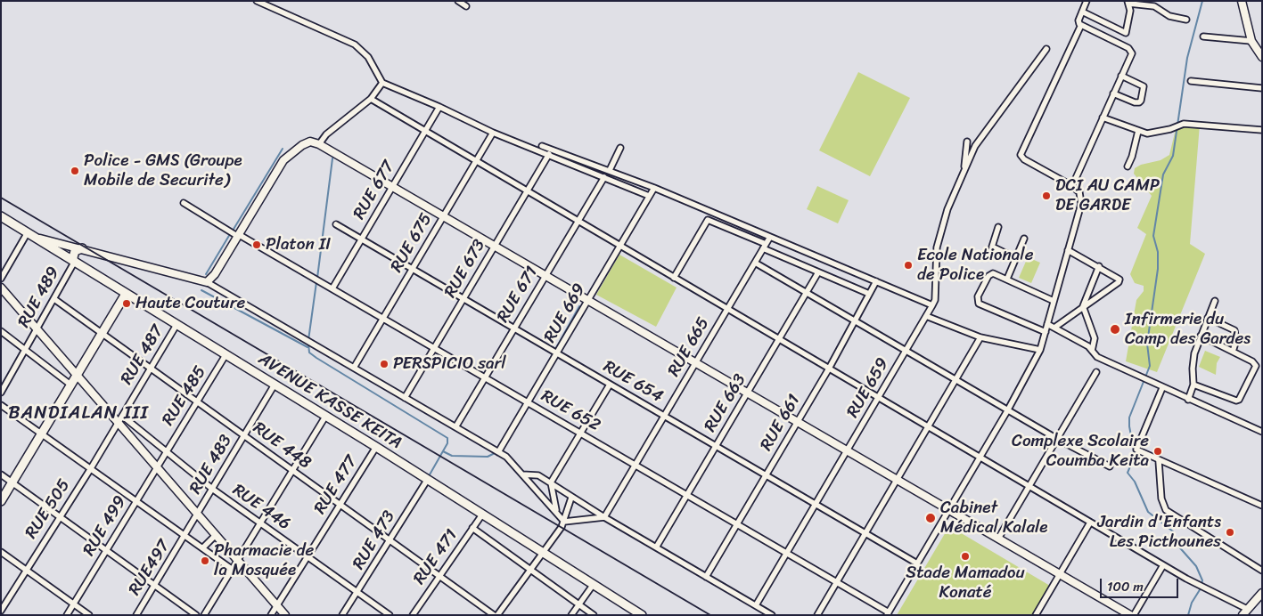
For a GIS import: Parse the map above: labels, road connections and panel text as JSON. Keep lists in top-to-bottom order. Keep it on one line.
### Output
{"streets":{"main road":["AVENUE KASSE KEITA"],"street":["RUE 677","RUE 675","RUE 673","RUE 671","RUE 489","RUE 669","RUE 665","RUE 487","RUE 654","RUE 659","RUE 485","RUE 663","RUE 652","RUE 661","RUE 448","RUE 483","RUE 477","RUE 446","RUE 505","RUE 499","RUE 473","RUE 471","RUE497"]},"crossings":[["RUE 677","RUE 654"],["RUE 677","RUE 652"],["RUE 675","RUE 654"],["RUE 675","RUE 652"],["RUE 673","RUE 654"],["RUE 673","RUE 652"],["RUE 671","RUE 654"],["RUE 671","RUE 652"],["RUE 489","AVENUE KASSE KEITA"],["RUE 489","RUE 448"],["RUE 669","RUE 654"],["RUE 669","RUE 652"],["RUE 665","RUE 654"],["RUE 665","RUE 652"],["RUE 487","AVENUE KASSE KEITA"],["RUE 487","RUE 448"],["RUE 487","RUE 446"],["RUE 487","RUE 505"],["RUE 654","RUE 659"],["RUE 654","RUE 663"],["RUE 654","RUE 661"],["RUE 659","RUE 652"],["RUE 485","AVENUE KASSE KEITA"],["RUE 485","RUE 448"],["RUE 485","RUE 446"],["RUE 485","RUE 499"],["AVENUE KASSE KEITA","RUE 483"],["AVENUE KASSE KEITA","RUE 477"],["AVENUE KASSE KEITA","RUE 473"],["AVENUE KASSE KEITA","RUE 471"],["RUE 663","RUE 652"],["RUE 652","RUE 661"],["RUE 448","RUE 483"],["RUE 448","RUE 477"],["RUE 448","RUE 473"],["RUE 448","RUE 471"],["RUE 483","RUE 446"],["RUE 483","RUE497"],["RUE 477","RUE 446"],["RUE 446","RUE 499"],["RUE 446","RUE 473"]],"districts":["BANDIALAN III"],"places":["Police - GMS (Groupe Mobile de Securite)","DCI AU CAMP DE GARDE","Platon II","Ecole Nationale de Police","Haute Couture","Infirmerie du Camp des Gardes","PERSPICIO sarl","Complexe Scolaire Coumba Keita","Cabinet Médical Kalale","Jardin d'Enfants Les Picthounes","Stade Mamadou Konaté","Pharmacie de la Mosquée"],"scale_bar":"100 m"}
